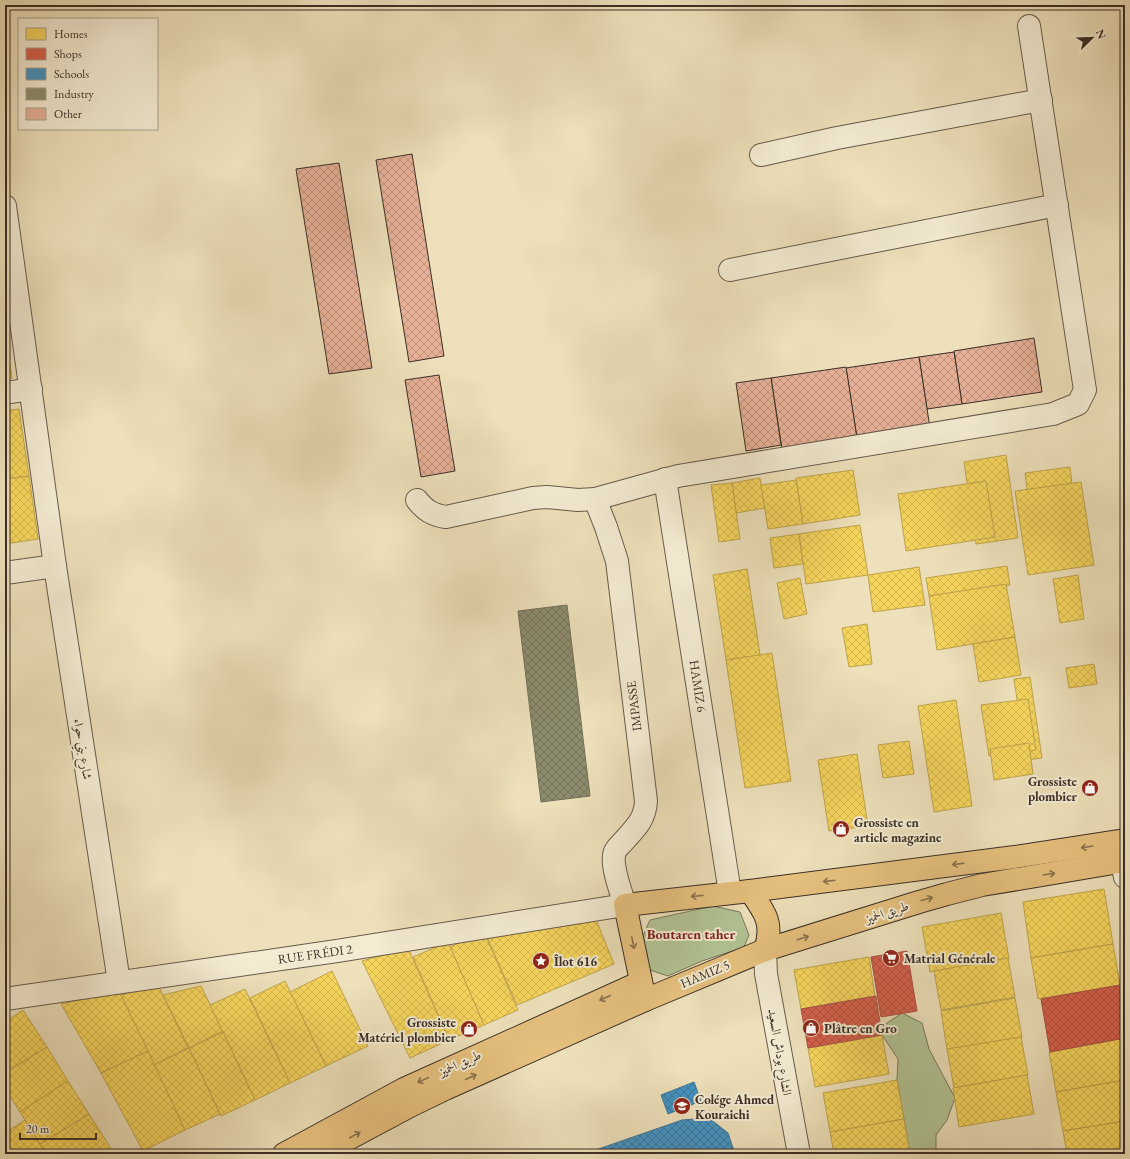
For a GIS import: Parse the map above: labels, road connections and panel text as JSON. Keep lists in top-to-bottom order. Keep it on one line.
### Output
{"streets":{"main road":["طريق الحميز","HAMIZ 5"],"street":["HAMIZ 6","IMPASSE","شارع بني حواء","RUE FRÉDI 2","الشارع بوداش السعيد"]},"crossings":[["IMPASSE","RUE FRÉDI 2"],["شارع بني حواء","RUE FRÉDI 2"],["طريق الحميز","HAMIZ 5"],["طريق الحميز","الشارع بوداش السعيد"],["HAMIZ 5","الشارع بوداش السعيد"]],"districts":["Boutaren taher"],"places":{"shop":["Grossiste plombier","Grossiste en article magazine","Plâtre en Gro","Grossiste Matériel plombier"],"supermarket":["Matrial Générale"],"place":["Îlot 616"],"school or university":["Colége Ahmed Kouraichi"]},"legend":["Homes","Shops","Schools","Industry","Other"],"scale_bar":"20 m","north":"top right"}
